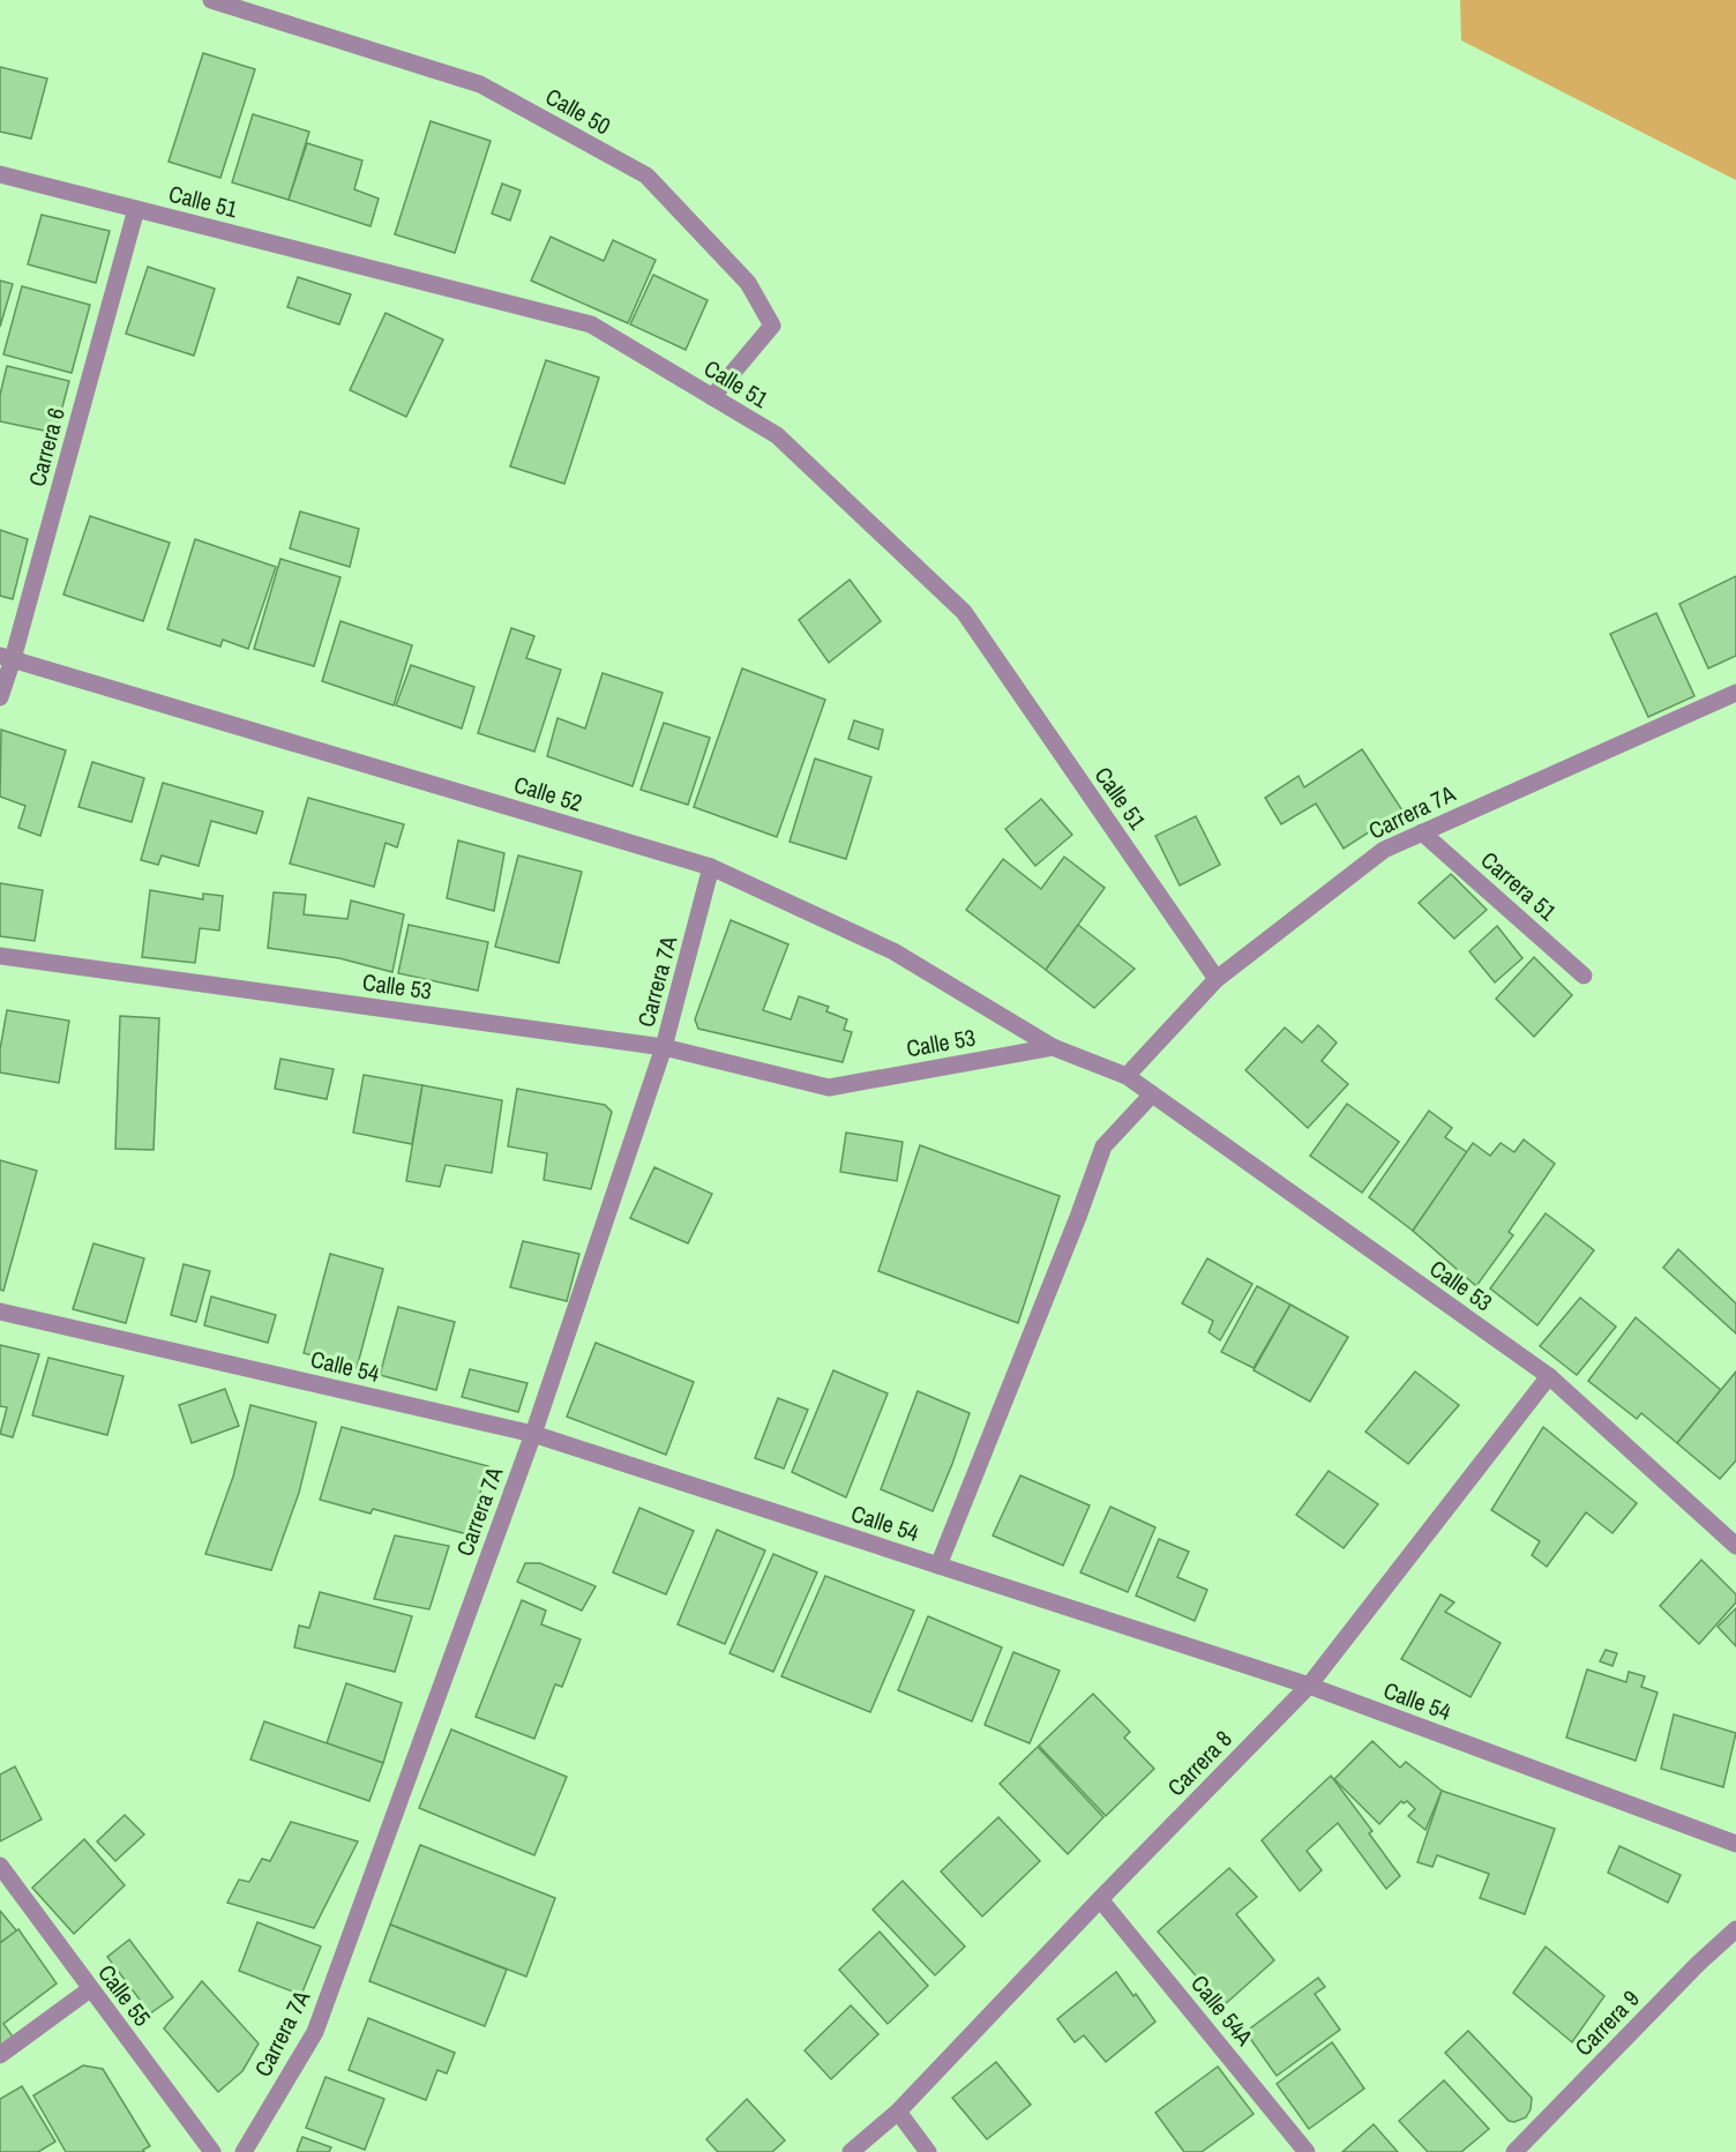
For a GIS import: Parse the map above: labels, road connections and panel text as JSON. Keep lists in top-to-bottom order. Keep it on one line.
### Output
{"streets":{"street":["Calle 50","Calle 51","Carrera 6","Calle 52","Carrera 7A","Carrera 51","Calle 53","Calle 54","Carrera 8","Calle 55","Calle 54A","Carrera 9"]},"crossings":[["Calle 50","Calle 51"],["Calle 51","Carrera 6"],["Calle 51","Carrera 7A"],["Carrera 6","Calle 52"],["Calle 52","Carrera 7A"],["Calle 52","Calle 53"],["Carrera 7A","Carrera 51"],["Carrera 7A","Calle 53"],["Carrera 7A","Calle 54"],["Calle 53","Carrera 8"],["Calle 54","Carrera 8"],["Carrera 8","Calle 54A"]]}
